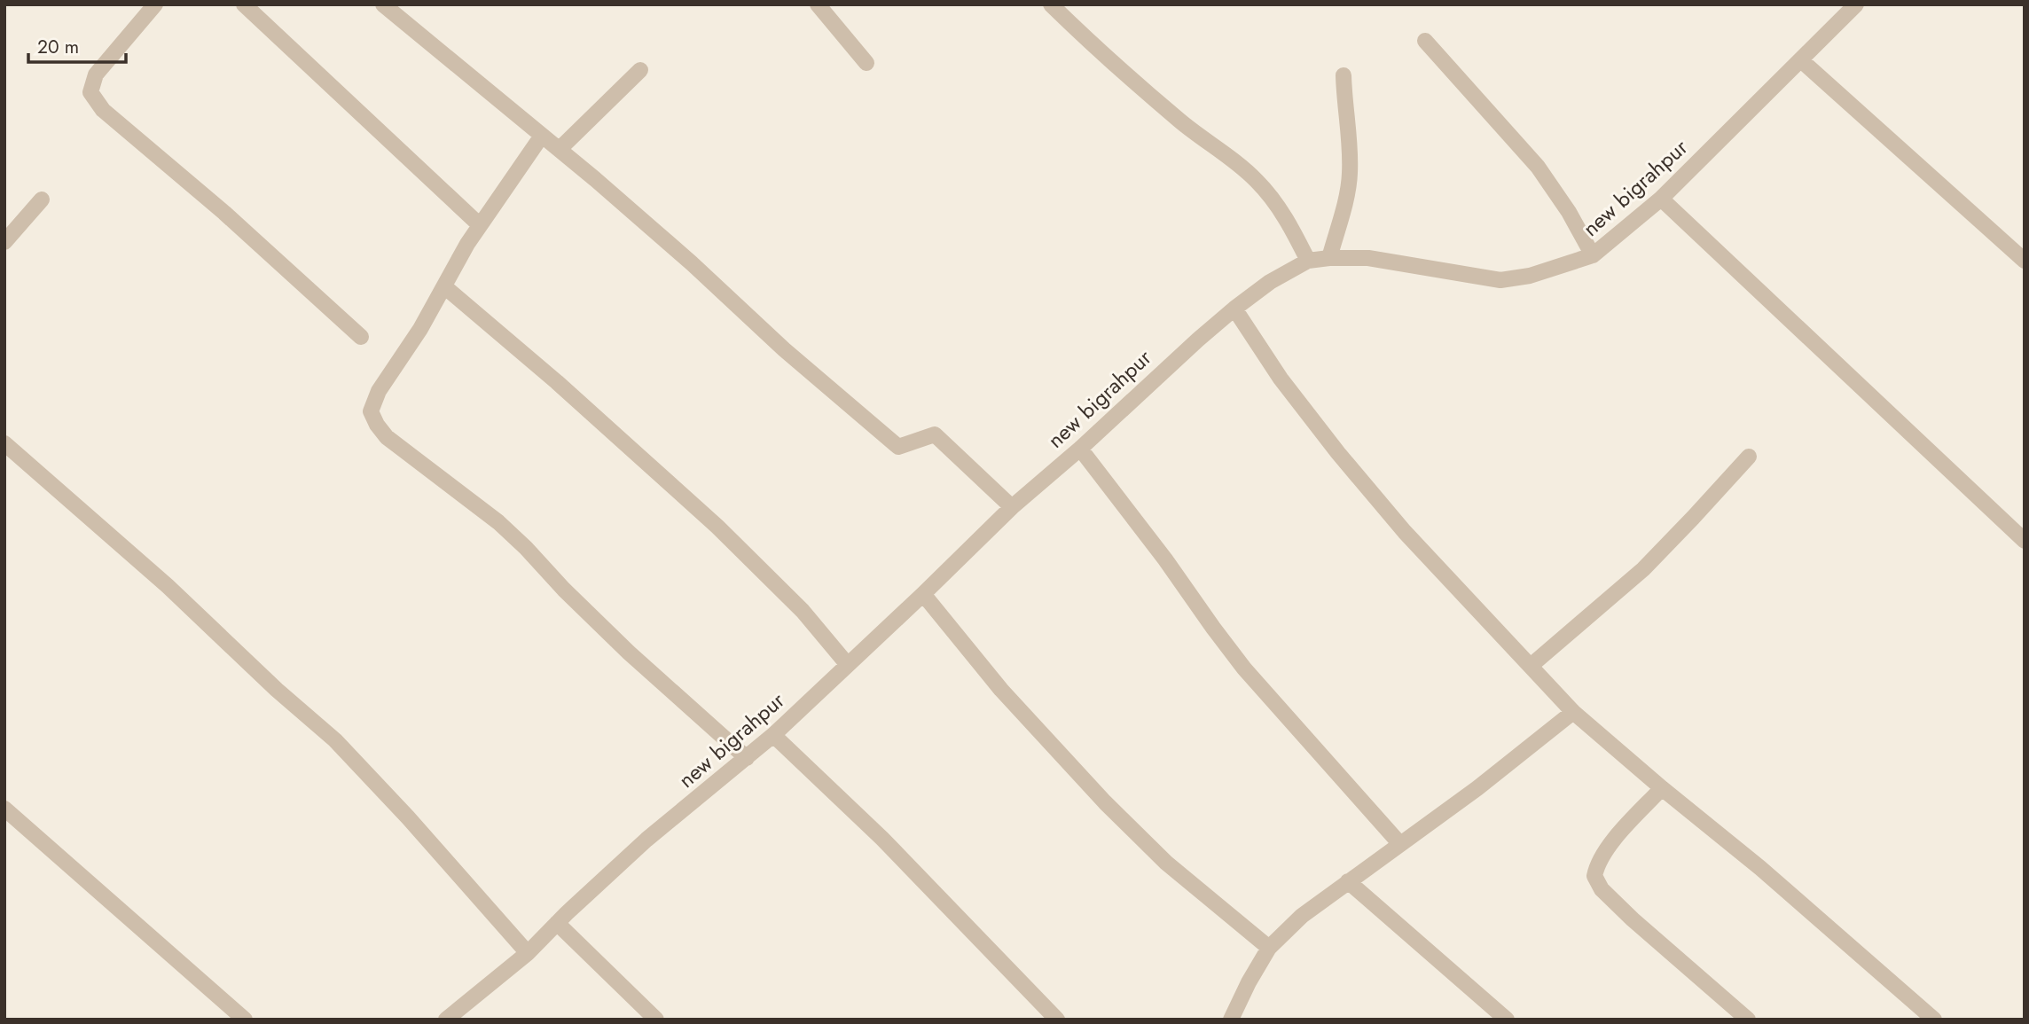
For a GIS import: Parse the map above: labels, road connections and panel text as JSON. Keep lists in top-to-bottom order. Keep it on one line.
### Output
{"streets":{"street":["new bigrahpur"]},"scale_bar":"20 m"}
